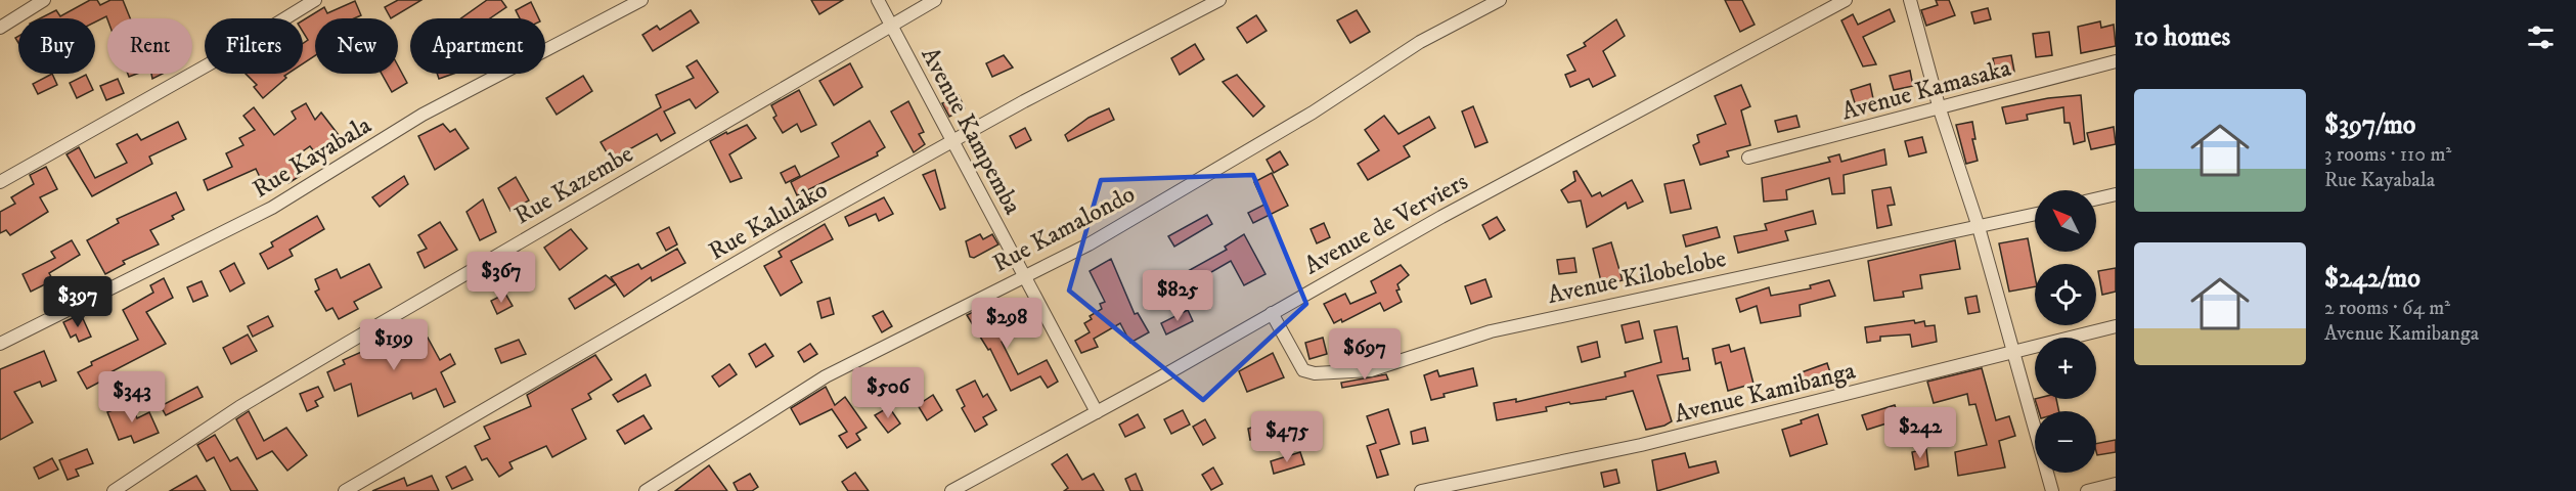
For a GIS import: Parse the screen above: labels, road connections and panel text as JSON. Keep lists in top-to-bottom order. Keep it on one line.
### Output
{"streets":{"street":["Avenue Kamasaka","Avenue Kampemba","Rue Kayabala","Rue Kazembe","Rue Kalulako","Avenue de Verviers","Rue Kamalondo","Avenue Kilobelobe","Avenue Kamibanga"]},"crossings":[["Avenue Kampemba","Rue Kazembe"],["Avenue Kampemba","Rue Kalulako"],["Avenue Kampemba","Avenue de Verviers"],["Avenue Kampemba","Rue Kamalondo"],["Avenue de Verviers","Avenue Kilobelobe"]],"north":"top left","page":{"heading":"10 homes","chip":["Buy","Rent","Filters","New","Apartment"],"list":[{"name":"$397/mo","note":"3 rooms · 110 m² · Rue Kayabala"},{"name":"$242/mo","note":"2 rooms · 64 m² · Avenue Kamibanga"}],"map_buttons":["+","−"],"price":["$367","$825","$397","$298","$199","$697","$506","$343","$242","$475"]}}
